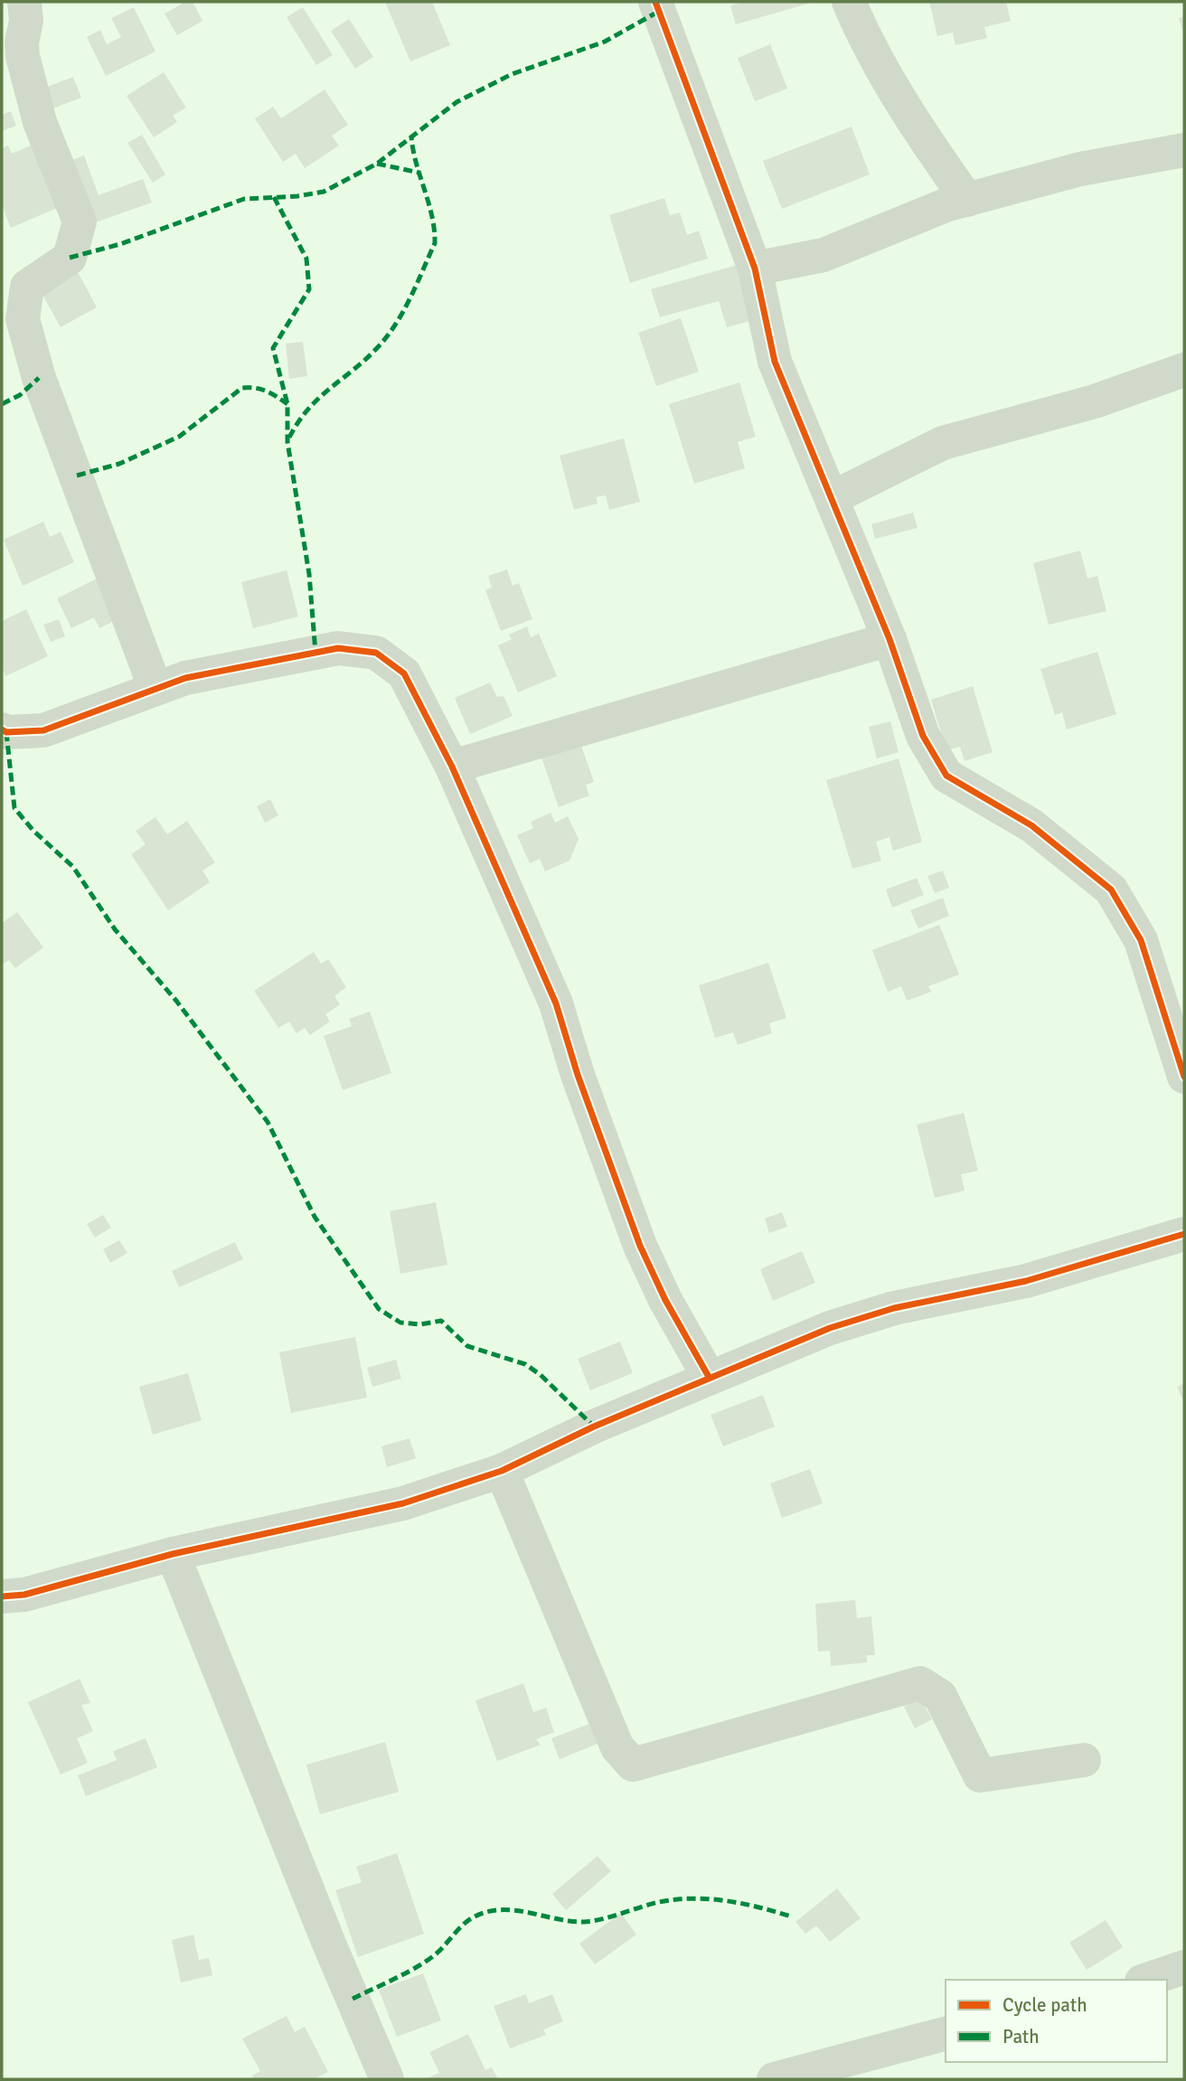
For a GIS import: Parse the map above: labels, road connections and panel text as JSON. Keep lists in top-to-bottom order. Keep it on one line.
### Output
{"legend":["Cycle path","Path"]}
